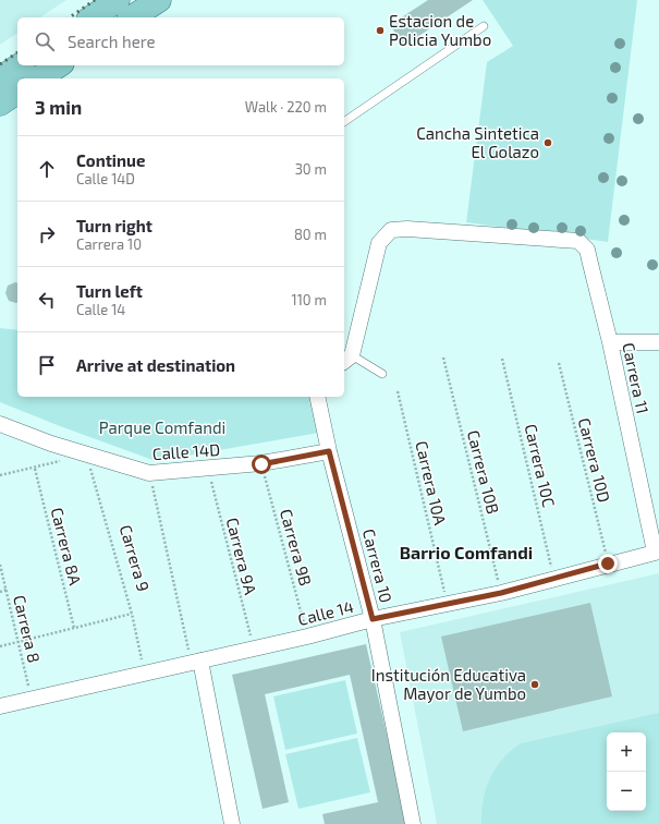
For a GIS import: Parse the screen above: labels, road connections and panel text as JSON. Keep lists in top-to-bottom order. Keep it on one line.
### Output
{"streets":{"street":["Carrera 11","Calle 14D","Carrera 10","Calle 14"],"path":["Carrera 10D","Carrera 10C","Carrera 10B","Carrera 10A","Carrera 8A","Carrera 9B","Carrera 9A","Carrera 9","Carrera 8"]},"crossings":[["Carrera 11","Calle 14"],["Calle 14D","Carrera 9B"],["Calle 14D","Carrera 9A"],["Calle 14D","Carrera 9"],["Calle 14D","Carrera 10"],["Carrera 10D","Calle 14"],["Carrera 10C","Calle 14"],["Carrera 10B","Calle 14"],["Carrera 10A","Calle 14"],["Carrera 9B","Calle 14"],["Carrera 9A","Calle 14"],["Carrera 9","Calle 14"],["Carrera 10","Calle 14"],["Calle 14","Carrera 8"]],"districts":["Barrio Comfandi"],"parks":["Parque Comfandi"],"places":["Estacion de Policia Yumbo","Cancha Sintetica El Golazo","Institución Educativa Mayor de Yumbo"],"page":{"search":"Search here","heading":["3 min","Walk · 220 m"],"list":[["Continue","Calle 14D","30 m"],["Turn right","Carrera 10","80 m"],["Turn left","Calle 14","110 m"],"Arrive at destination"],"map_buttons":["+","−"]}}
